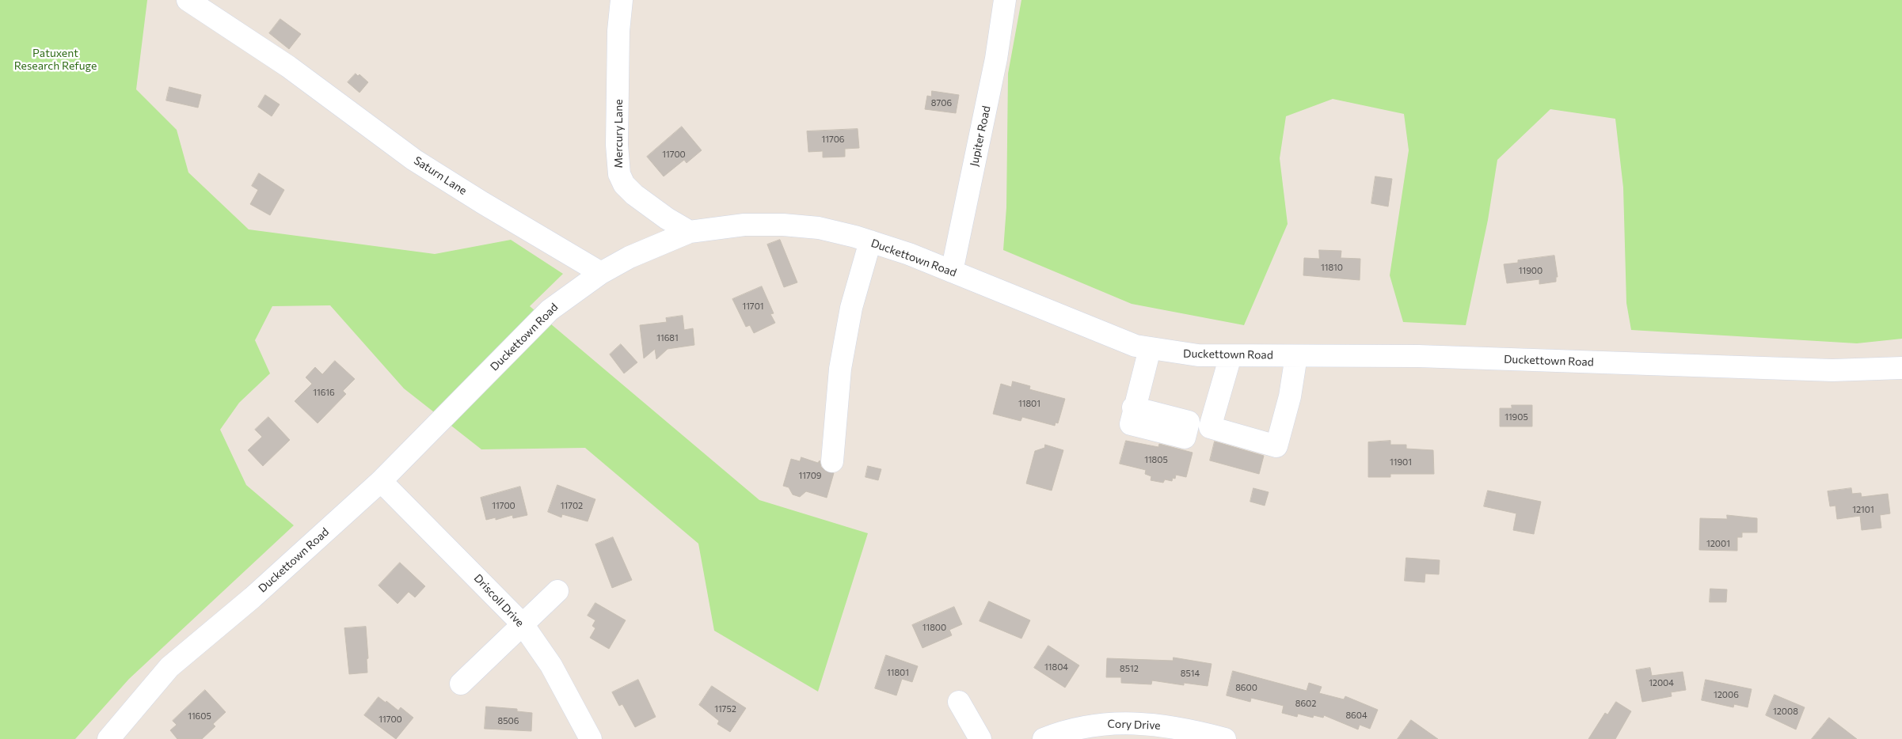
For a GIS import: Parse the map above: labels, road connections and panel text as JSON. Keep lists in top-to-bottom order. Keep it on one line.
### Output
{"streets":{"street":["Mercury Lane","Jupiter Road","Saturn Lane","Duckettown Road","Driscoll Drive","Cory Drive"]},"crossings":[["Mercury Lane","Duckettown Road"],["Jupiter Road","Duckettown Road"],["Saturn Lane","Duckettown Road"],["Duckettown Road","Driscoll Drive"]],"parks":["Patuxent Research Refuge"],"house_numbers":["8706","11706","11700","11810","11900","11701","11681","11616","11801","11905","11805","11901","11709","11700","11702","12101","12001","11800","11804","8512","11801","8514","12004","8600","12006","8602","11752","12008","8604","11605","11700","8506"]}
